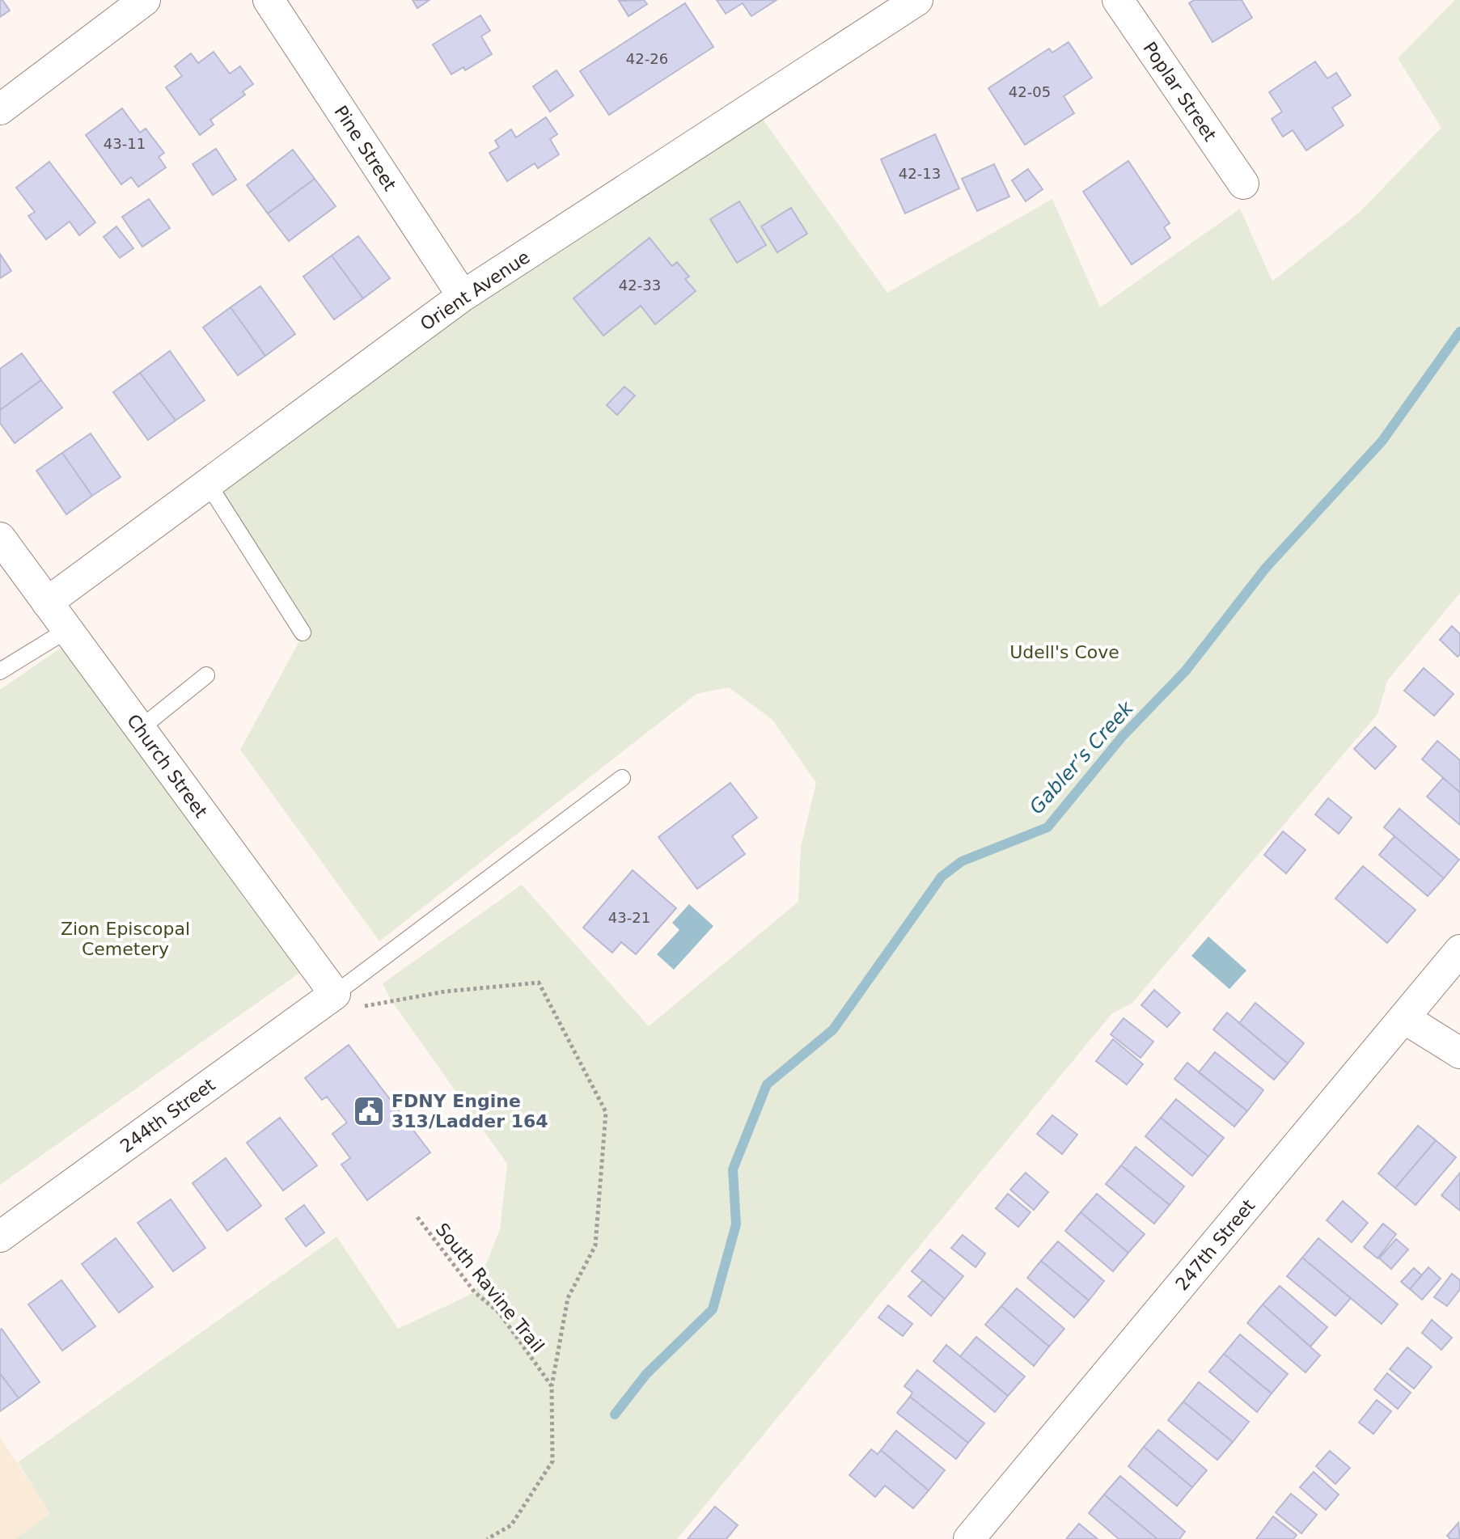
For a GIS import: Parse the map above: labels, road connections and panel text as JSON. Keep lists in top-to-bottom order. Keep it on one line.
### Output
{"streets":{"street":["Poplar Street","Pine Street","Orient Avenue","Church Street","244th Street","247th Street"],"path":["South Ravine Trail"]},"crossings":[["Pine Street","Orient Avenue"],["Orient Avenue","Church Street"],["Church Street","244th Street"]],"water":["Gabler’s Creek"],"parks":["Udell's Cove","Zion Episcopal Cemetery"],"places":{"public building":["FDNY Engine 313/Ladder 164"]},"house_numbers":["42-26","42-05","43-11","42-13","42-33","43-21"]}
